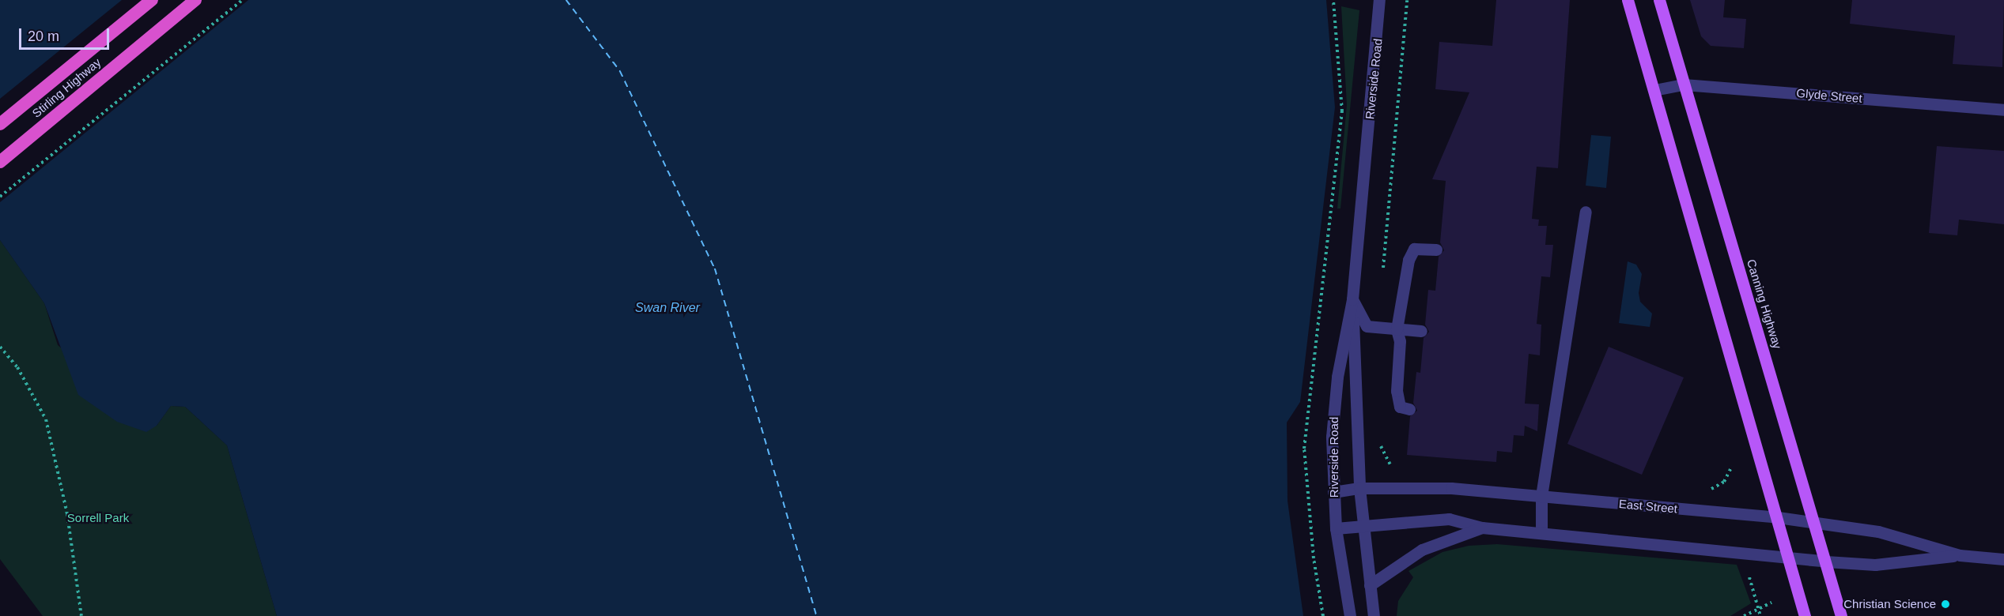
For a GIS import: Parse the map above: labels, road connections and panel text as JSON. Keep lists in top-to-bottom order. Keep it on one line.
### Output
{"streets":{"highway":["Stirling Highway"],"main road":["Canning Highway"],"street":["Riverside Road","Glyde Street","East Street"]},"crossings":[["Riverside Road","East Street"],["Glyde Street","Canning Highway"],["Canning Highway","East Street"]],"water":["Swan River"],"parks":["Sorrell Park"],"places":["Christian Science"],"scale_bar":"20 m"}
